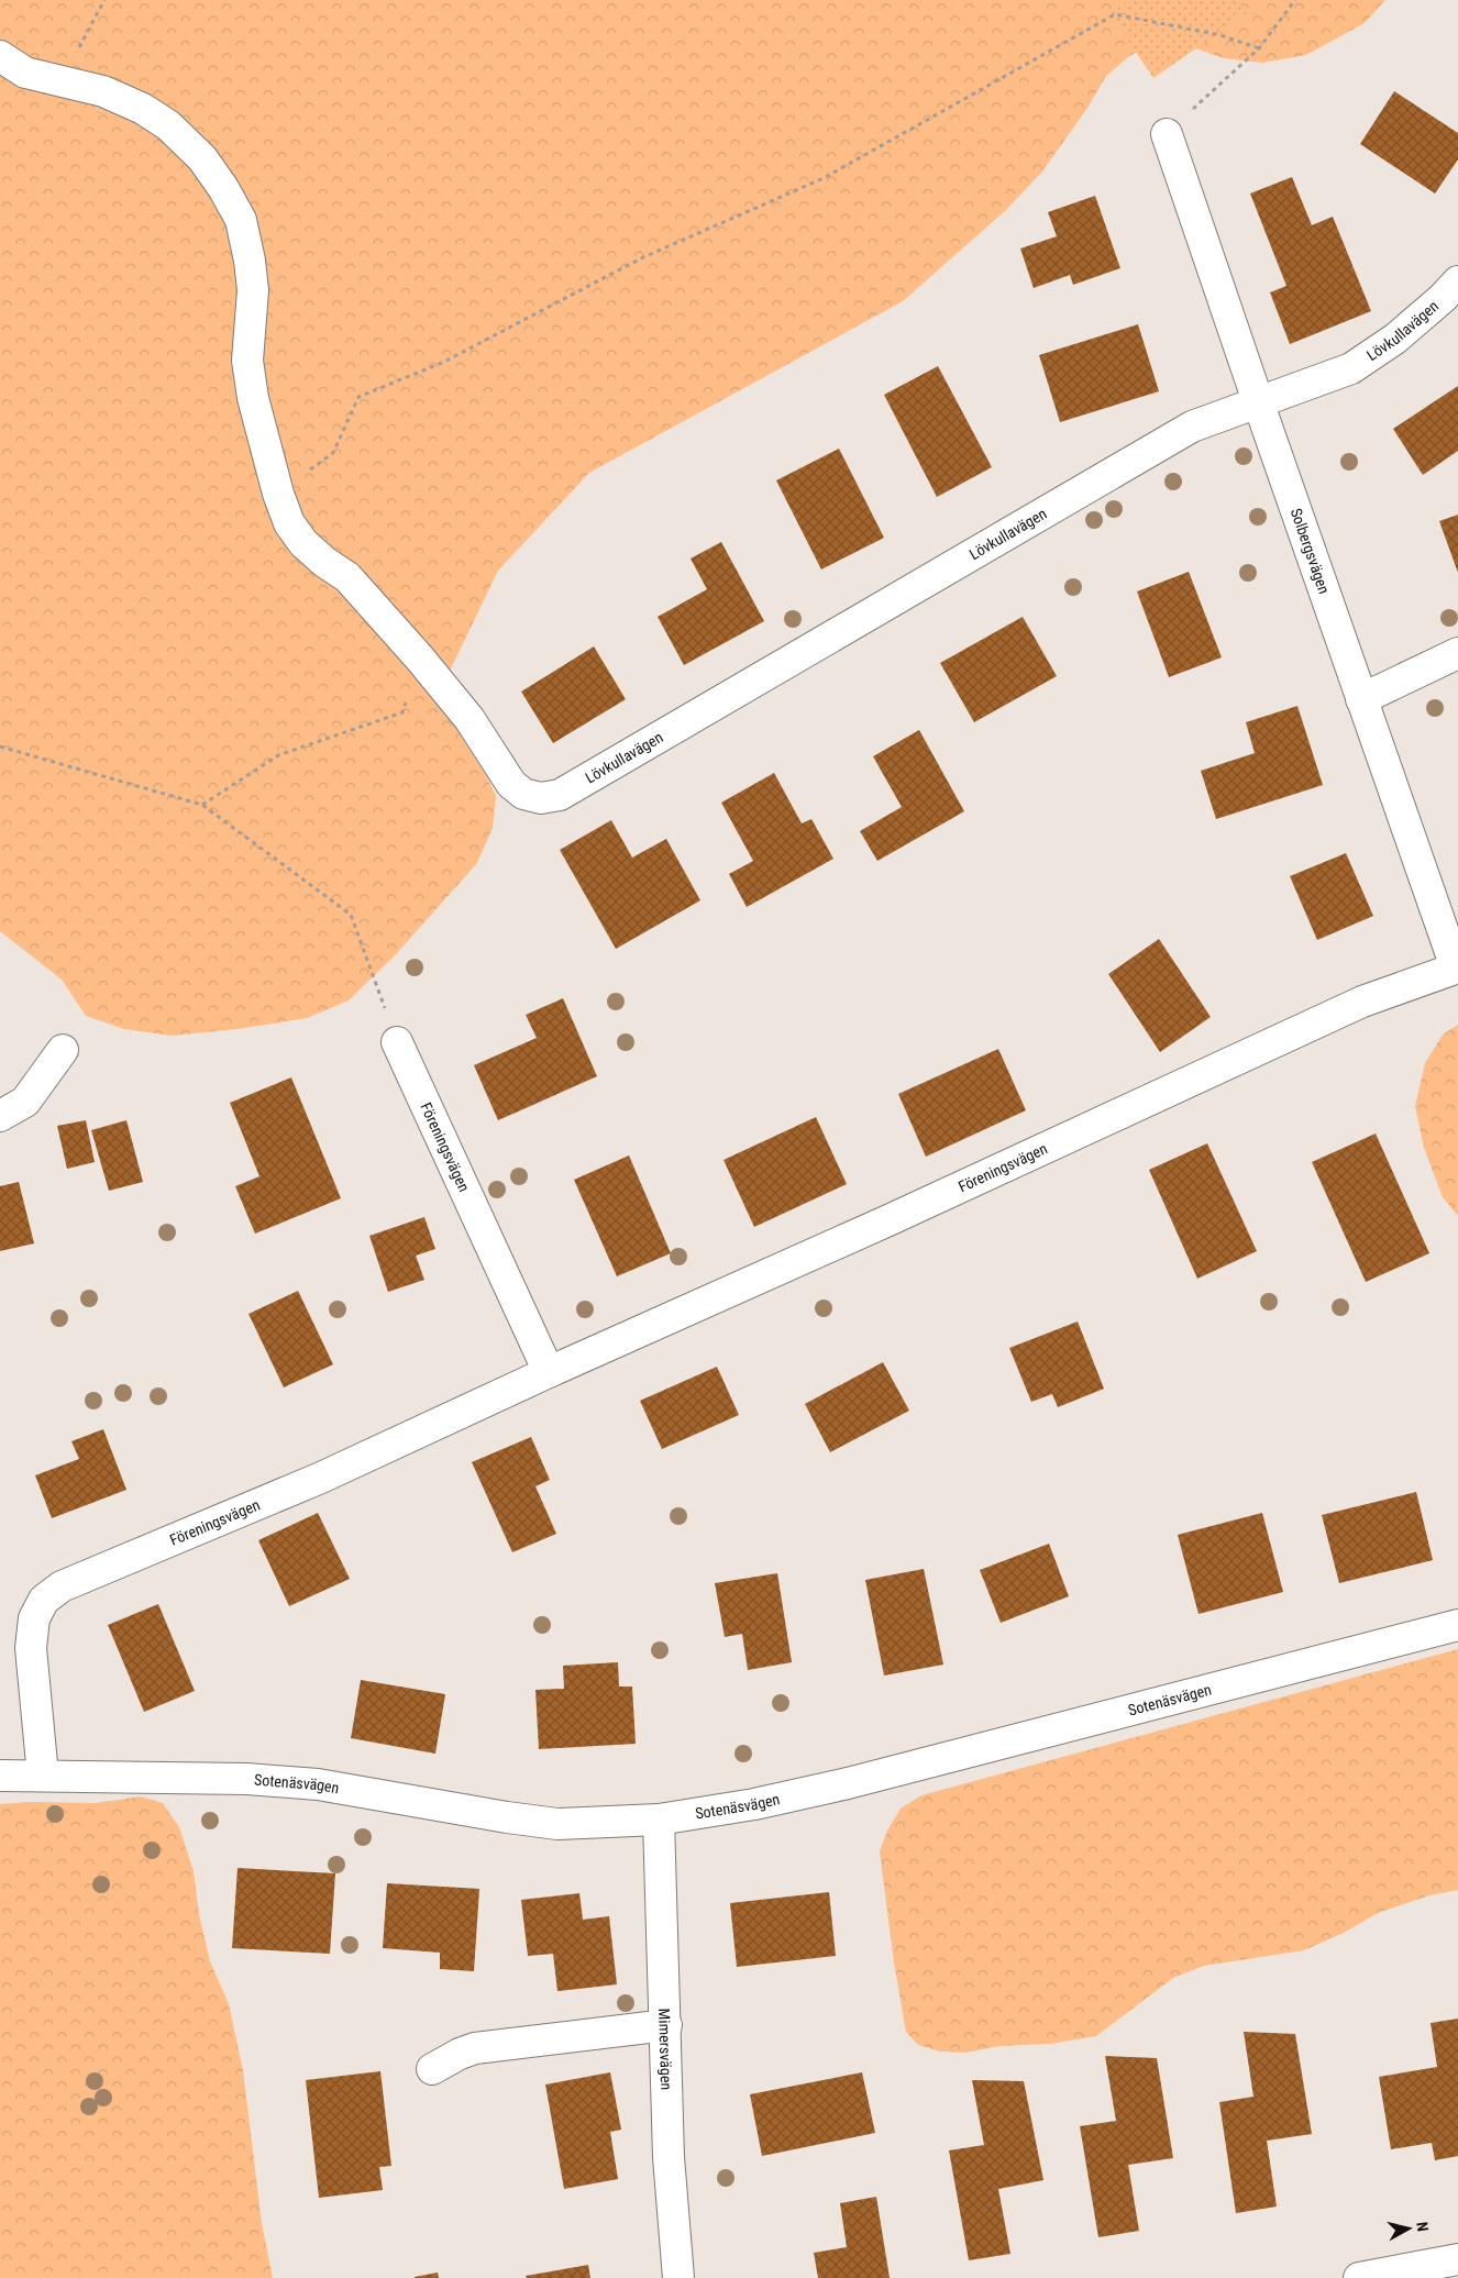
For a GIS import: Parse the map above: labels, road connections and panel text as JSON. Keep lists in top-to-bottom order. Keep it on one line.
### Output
{"streets":{"street":["Lövkullavägen","Solbergsvägen","Föreningsvägen","Sotenäsvägen","Mimersvägen"]},"crossings":[["Lövkullavägen","Solbergsvägen"],["Solbergsvägen","Föreningsvägen"],["Föreningsvägen","Sotenäsvägen"],["Sotenäsvägen","Mimersvägen"]],"north":"right"}
